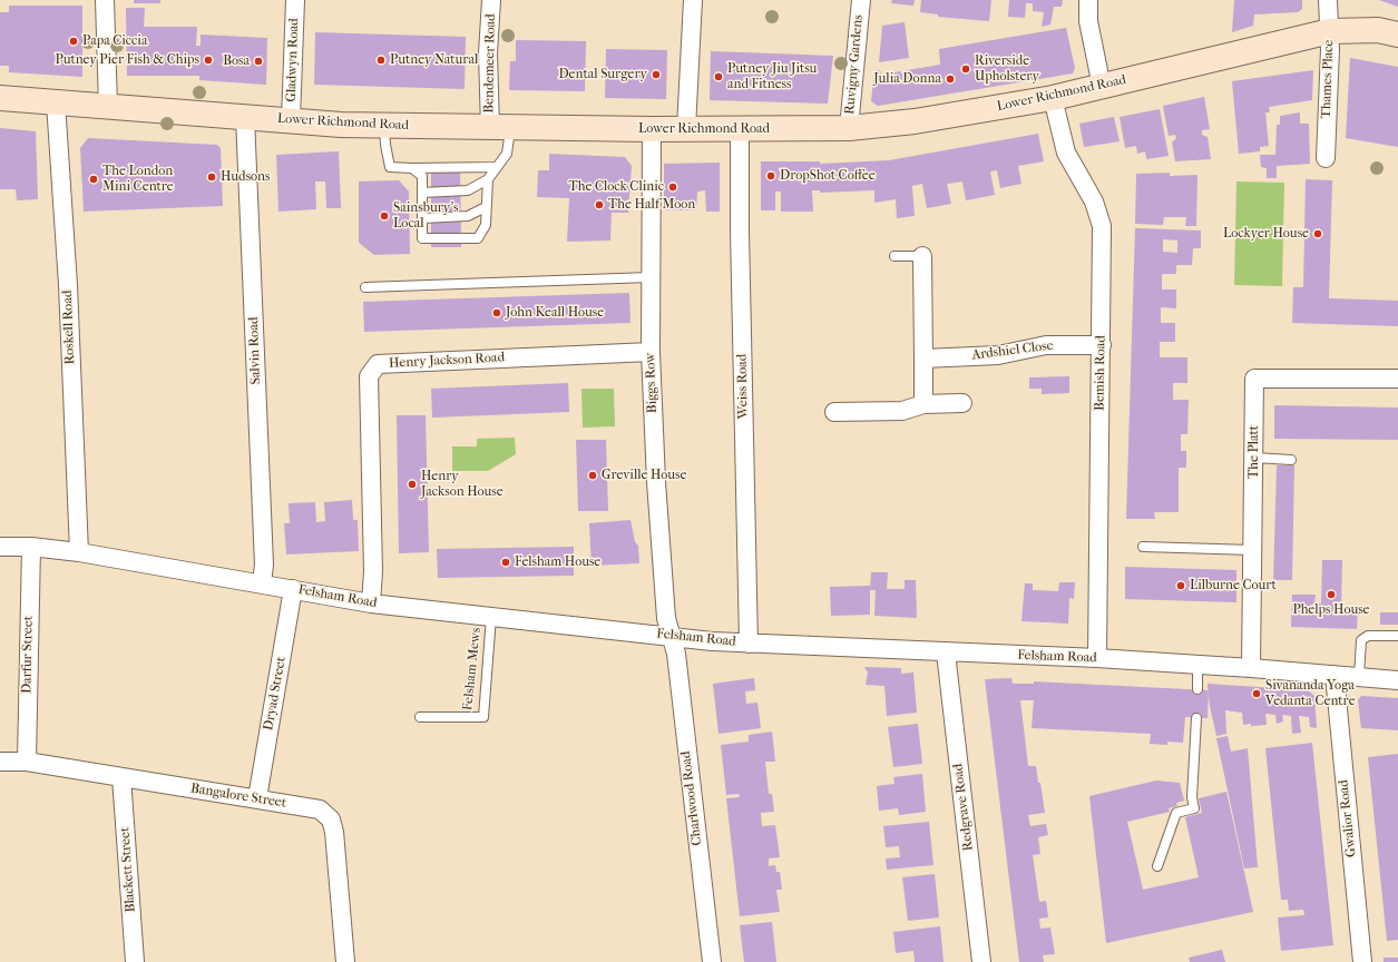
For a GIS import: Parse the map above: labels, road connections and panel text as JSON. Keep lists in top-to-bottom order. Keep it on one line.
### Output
{"streets":{"main road":["Lower Richmond Road"],"street":["Gladwyn Road","Bendemeer Road","Ruvigny Gardens","Thames Place","Roskell Road","Salvin Road","Ardshiel Close","Henry Jackson Road","Bemish Road","Biggs Row","Weiss Road","The Platt","Felsham Road","Darfur Street","Dryad Street","Bangalore Street","Charlwood Road","Redgrave Road","Gwalior Road","Blackett Street"],"lane":["Felsham Mews"]},"crossings":[["Gladwyn Road","Lower Richmond Road"],["Bendemeer Road","Lower Richmond Road"],["Ruvigny Gardens","Lower Richmond Road"],["Thames Place","Lower Richmond Road"],["Lower Richmond Road","Roskell Road"],["Lower Richmond Road","Salvin Road"],["Lower Richmond Road","Bemish Road"],["Lower Richmond Road","Biggs Row"],["Lower Richmond Road","Weiss Road"],["Roskell Road","Felsham Road"],["Salvin Road","Felsham Road"],["Ardshiel Close","Bemish Road"],["Henry Jackson Road","Biggs Row"],["Henry Jackson Road","Felsham Road"],["Bemish Road","Felsham Road"],["Biggs Row","Felsham Road"],["Biggs Row","Charlwood Road"],["Weiss Road","Felsham Road"],["The Platt","Felsham Road"],["Felsham Road","Darfur Street"],["Felsham Road","Felsham Mews"],["Felsham Road","Dryad Street"],["Felsham Road","Charlwood Road"],["Felsham Road","Redgrave Road"],["Felsham Road","Gwalior Road"],["Darfur Street","Bangalore Street"],["Dryad Street","Bangalore Street"],["Bangalore Street","Blackett Street"]],"places":["Papa Ciccia","Putney Pier Fish & Chips","Putney Natural","Bosa","Riverside Upholstery","Dental Surgery","Putney Jiu Jitsu and Fitness","Julia Donna","DropShot Coffee","Hudsons","The London Mini Centre","The Clock Clinic","The Half Moon","Sainsbury's Local","Lockyer House","John Keall House","Greville House","Henry Jackson House","Felsham House","Lilburne Court","Phelps House","Sivananda Yoga Vedanta Centre"]}
